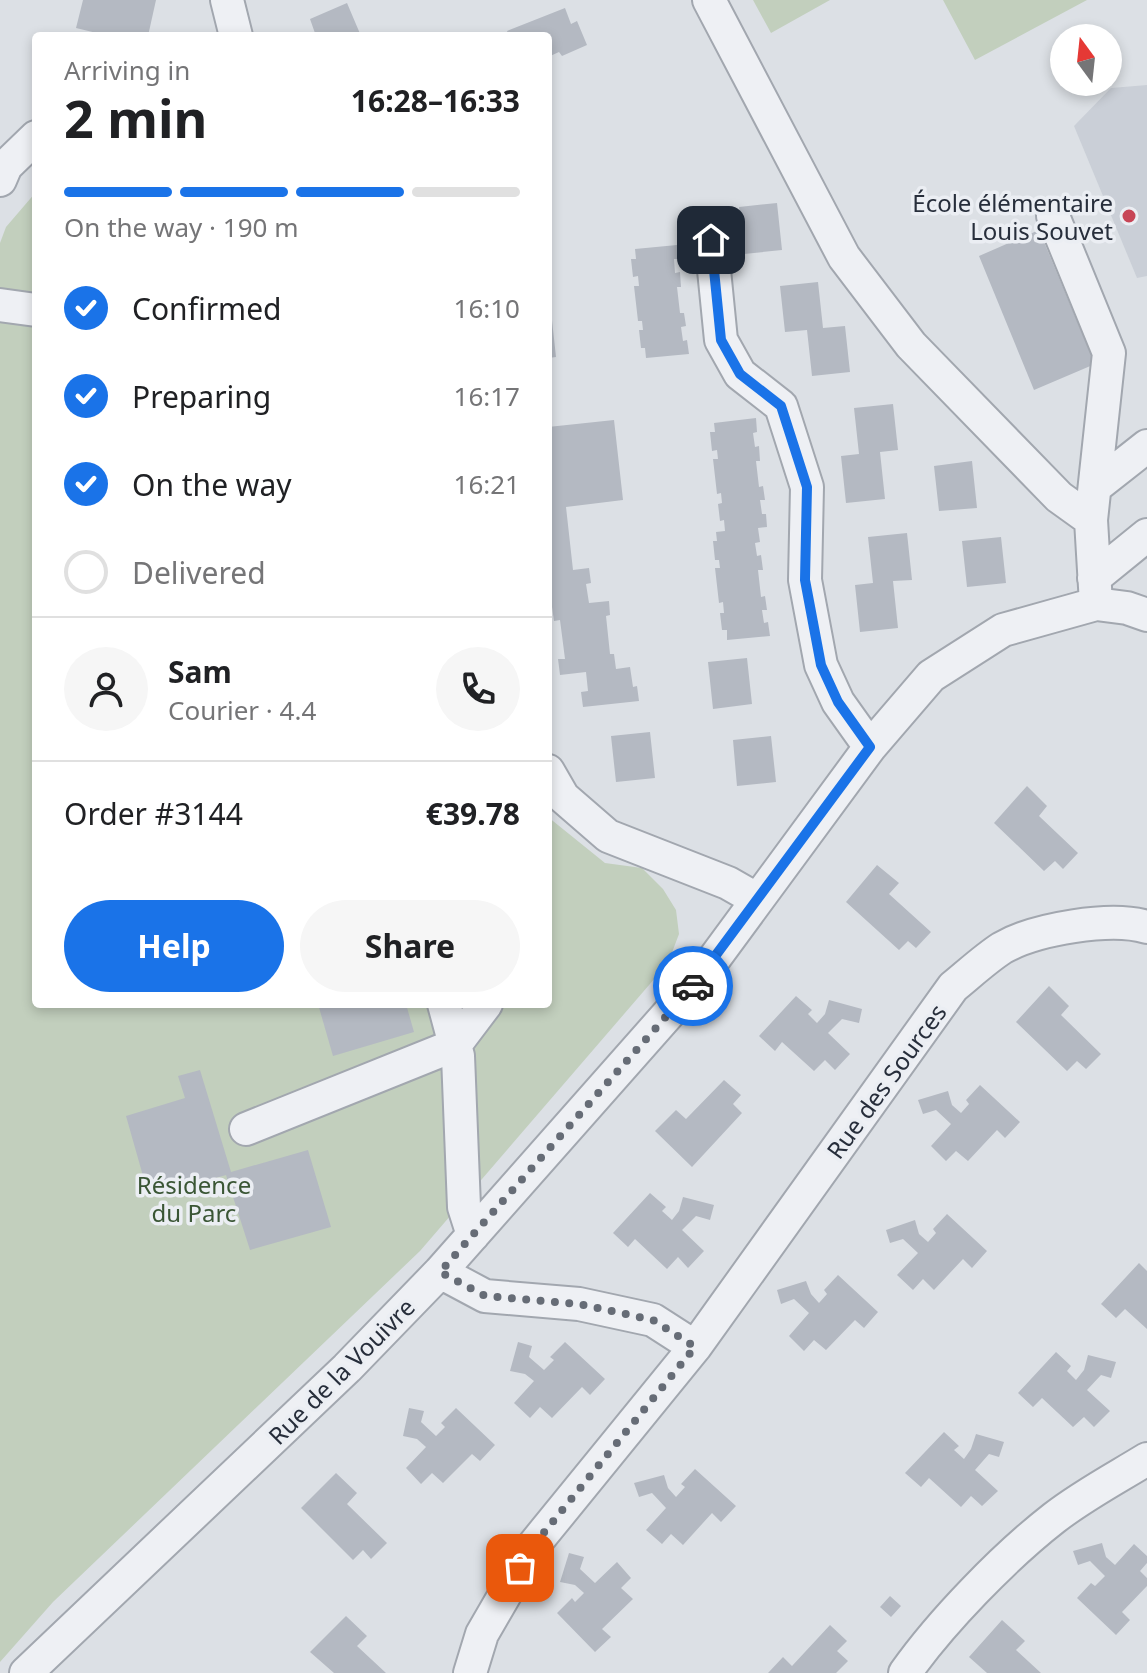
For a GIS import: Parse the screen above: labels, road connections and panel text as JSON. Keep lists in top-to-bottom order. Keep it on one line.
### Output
{"streets":{"street":["Rue des Sources","Rue de la Vouivre"]},"parks":["Résidence du Parc"],"places":["École élémentaire Louis Souvet"],"north":"top","page":{"heading":["2 min","Arriving in","16:28–16:33"],"panel":["Sam","Courier · 4.4","Order #3144","€39.78"],"bar":"On the way · 190 m","list":[["Confirmed","16:10"],["Preparing","16:17"],["On the way","16:21"],"Delivered"],"buttons":["Help","Share"]}}
